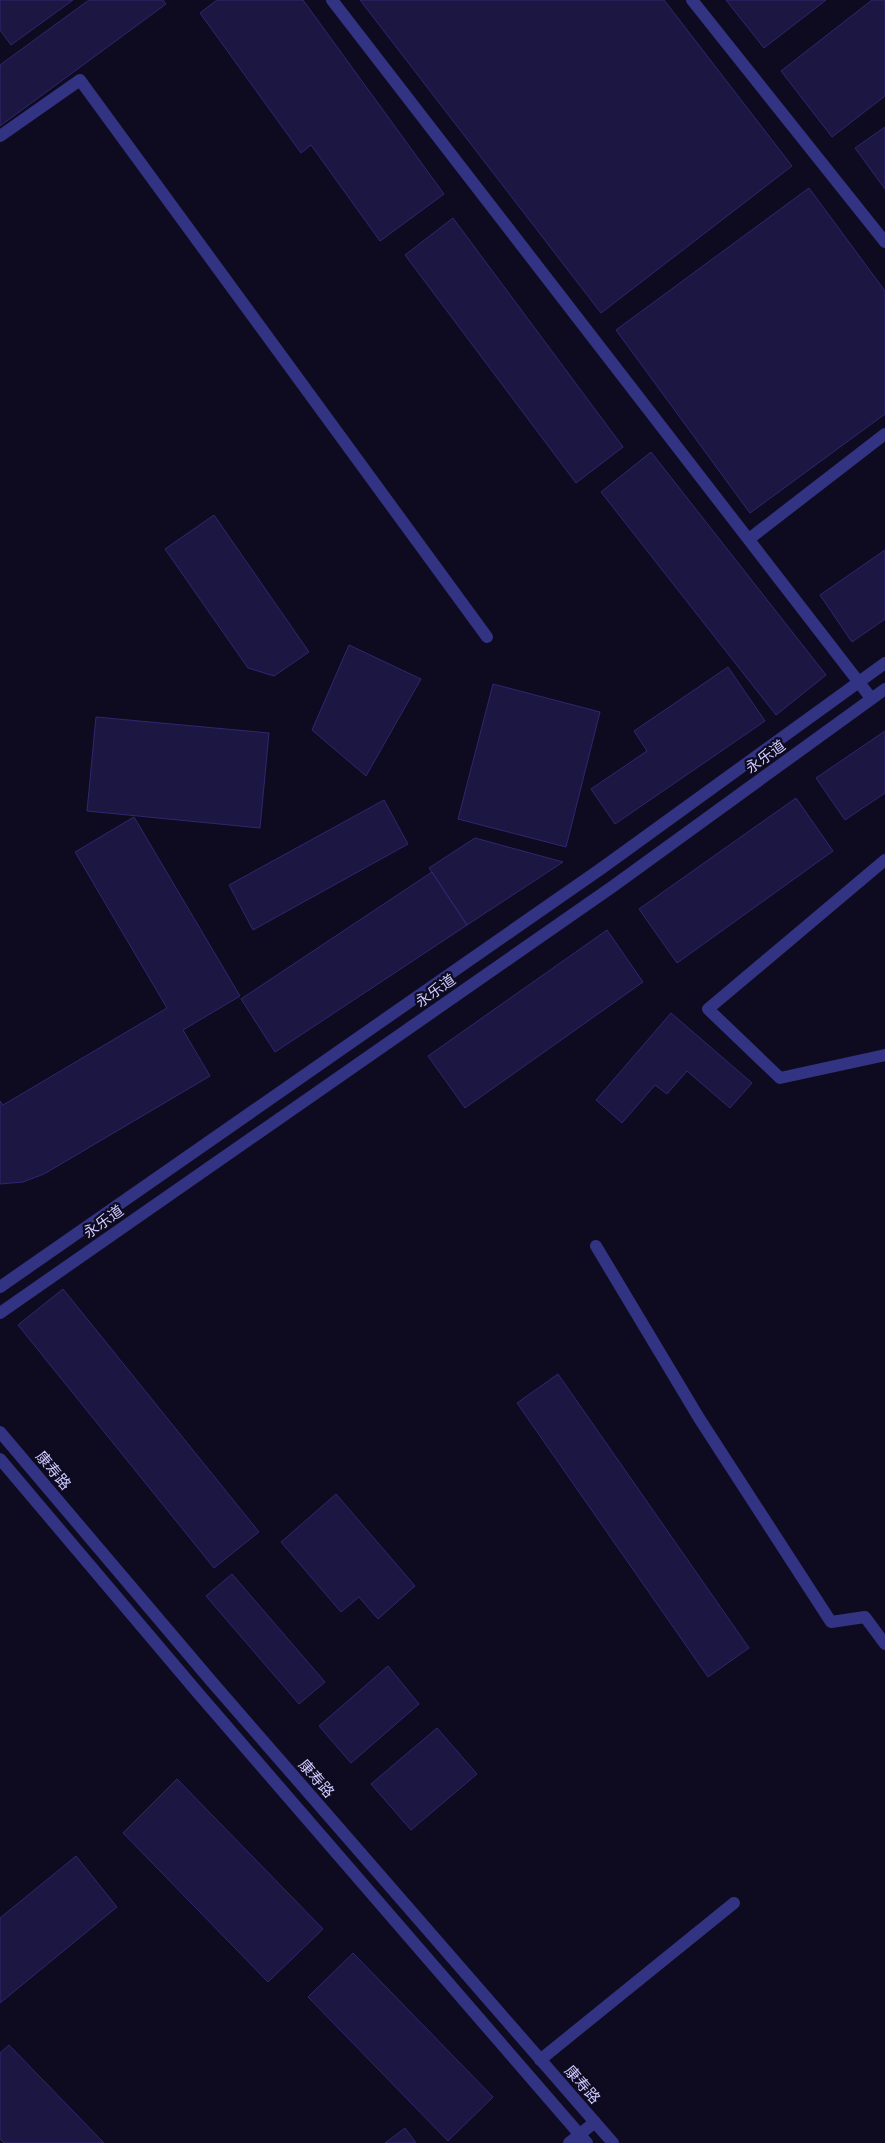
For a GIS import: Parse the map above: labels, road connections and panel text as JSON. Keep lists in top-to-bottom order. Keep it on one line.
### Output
{"streets":{"street":["永乐道","康寿路"]}}
